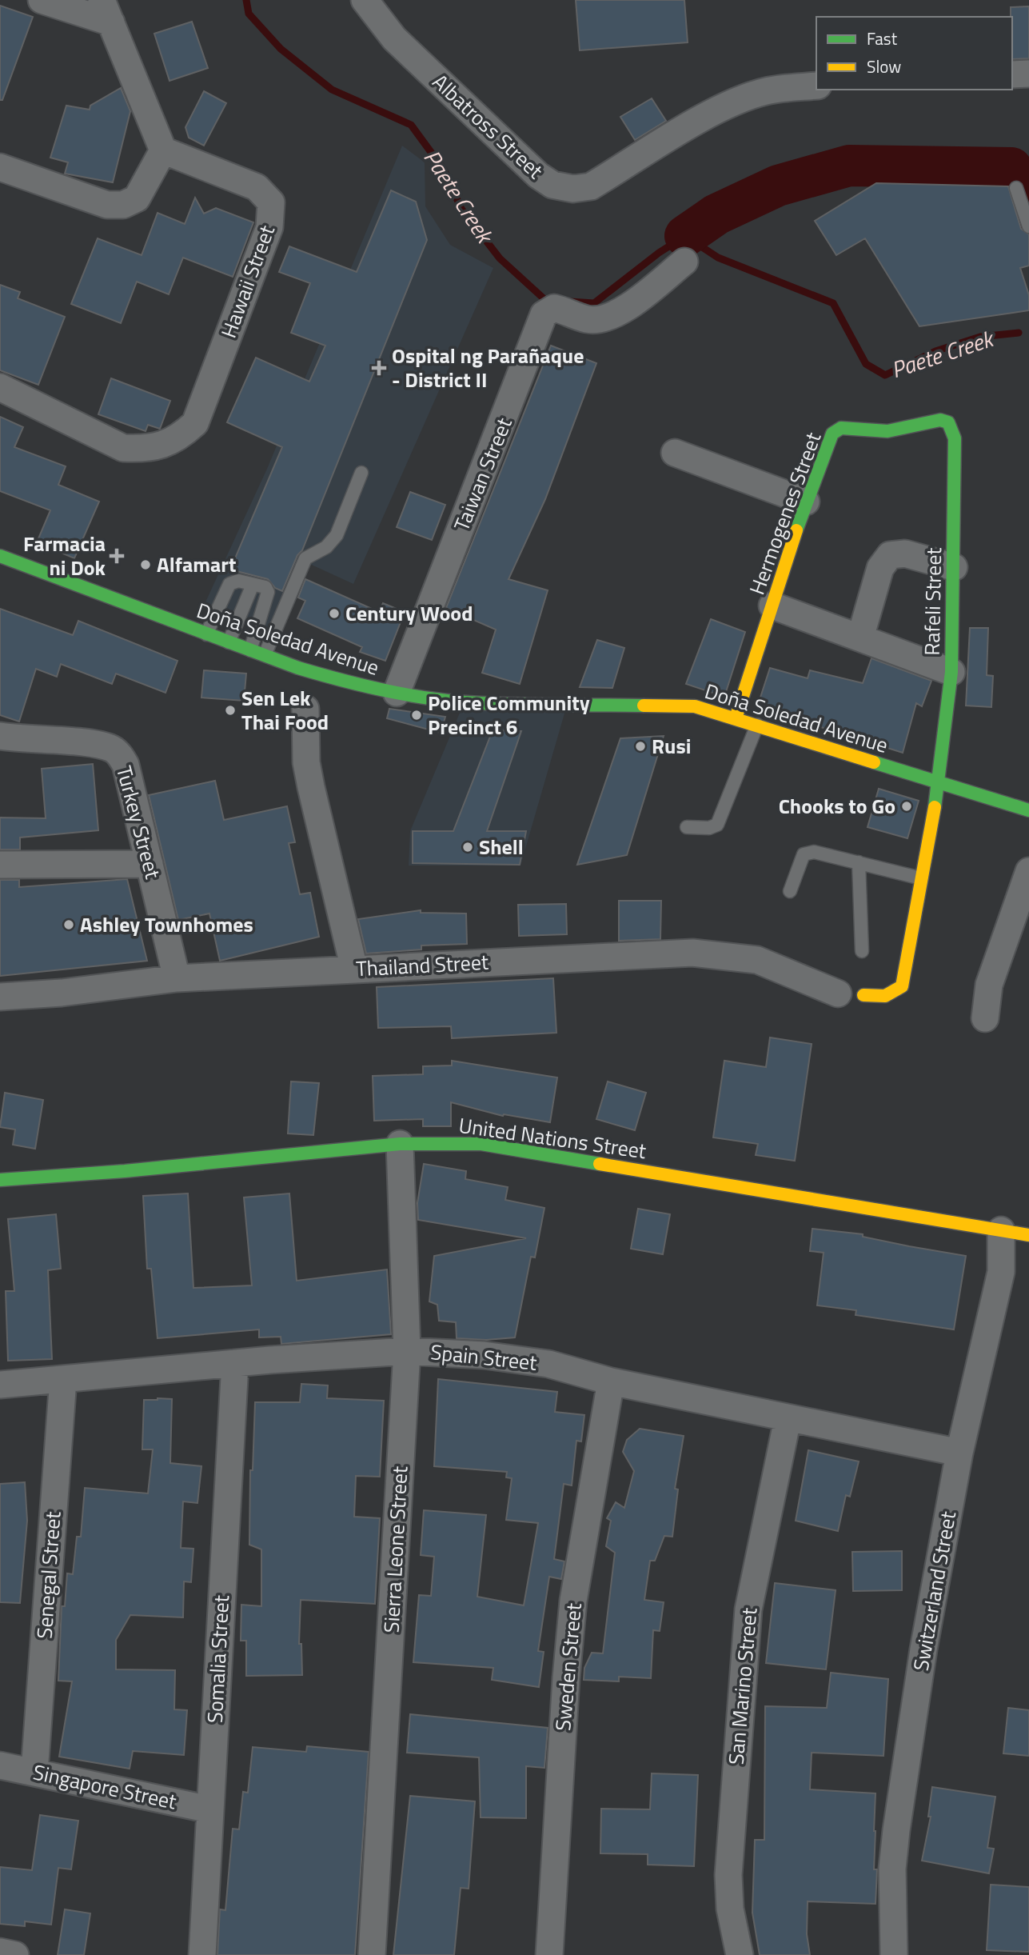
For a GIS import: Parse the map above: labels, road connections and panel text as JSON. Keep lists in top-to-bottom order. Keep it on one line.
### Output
{"streets":{"street":["Albatross Street","Hawaii Street","Taiwan Street","Hermogenes Street","Rafeli Street","Doña Soledad Avenue","Turkey Street","Thailand Street","United Nations Street","Spain Street","Sierra Leone Street","Senegal Street","Switzerland Street","Somalia Street","Sweden Street","San Marino Street","Singapore Street"]},"crossings":[["Taiwan Street","Doña Soledad Avenue"],["Hermogenes Street","Rafeli Street"],["Hermogenes Street","Doña Soledad Avenue"],["Rafeli Street","Doña Soledad Avenue"],["Turkey Street","Thailand Street"],["United Nations Street","Sierra Leone Street"],["United Nations Street","Switzerland Street"],["Spain Street","Sierra Leone Street"],["Spain Street","Senegal Street"],["Spain Street","Switzerland Street"],["Spain Street","Somalia Street"],["Spain Street","Sweden Street"],["Spain Street","San Marino Street"],["Senegal Street","Singapore Street"],["Somalia Street","Singapore Street"]],"water":["Paete Creek"],"places":{"health":["Ospital ng Parañaque - District II","Farmacia ni Dok"],"other":["Alfamart","Century Wood","Sen Lek Thai Food","Police Community Precinct 6","Rusi","Chooks to Go","Shell","Ashley Townhomes"]},"legend":["Fast","Slow"]}
